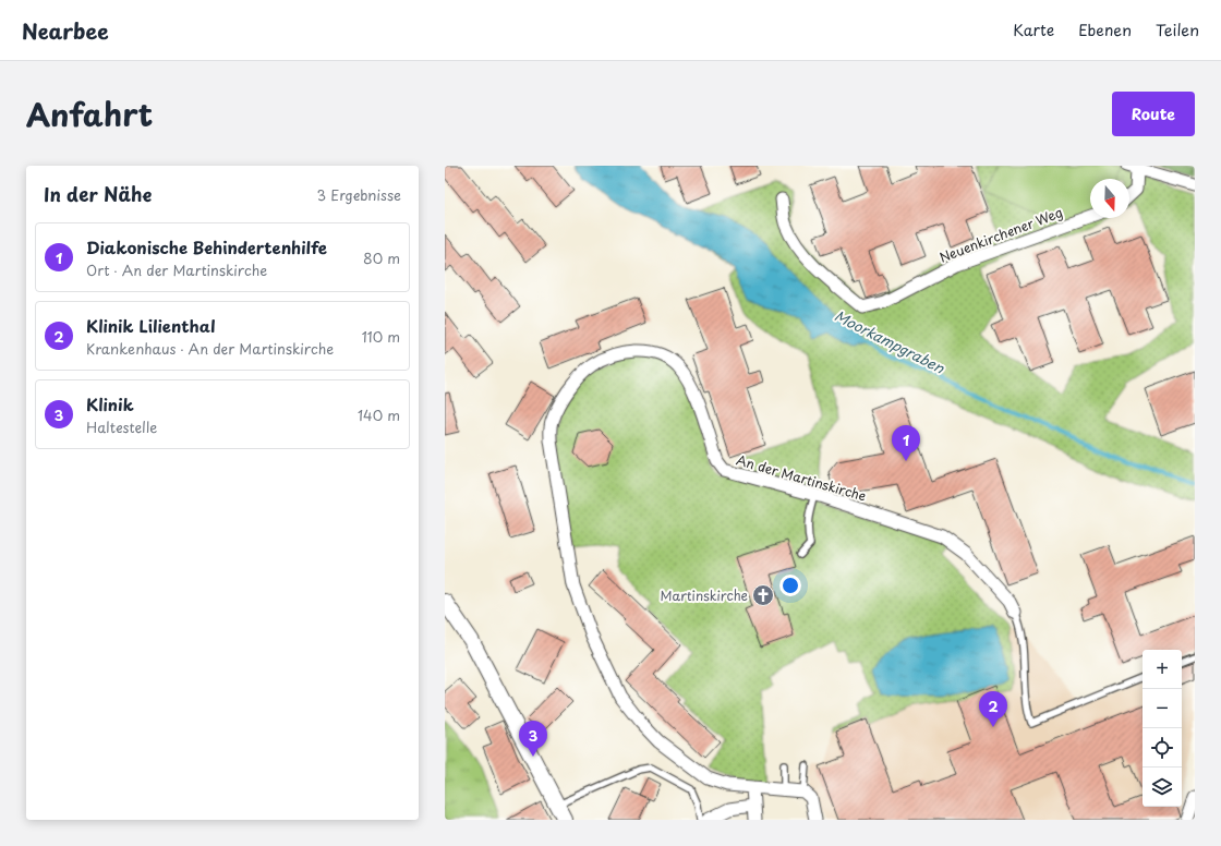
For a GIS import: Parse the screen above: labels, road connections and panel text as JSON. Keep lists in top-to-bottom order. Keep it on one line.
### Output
{"streets":{"street":["Neuenkirchener Weg","An der Martinskirche"]},"water":["Moorkampgraben"],"places":{"church":["Martinskirche"]},"north":"bottom","page":{"header":"Nearbee","nav":["Karte","Ebenen","Teilen"],"title":"Anfahrt","buttons":"Route","heading":["In der Nähe","3 Ergebnisse"],"list":[{"mark":"1","name":"Diakonische Behindertenhilfe","note":"Ort · An der Martinskirche","value":"80 m"},{"mark":"2","name":"Klinik Lilienthal","note":"Krankenhaus · An der Martinskirche","value":"110 m"},{"mark":"3","name":"Klinik","note":"Haltestelle","value":"140 m"}],"pins":["1","2","3"],"map_buttons":["+","−"]}}
